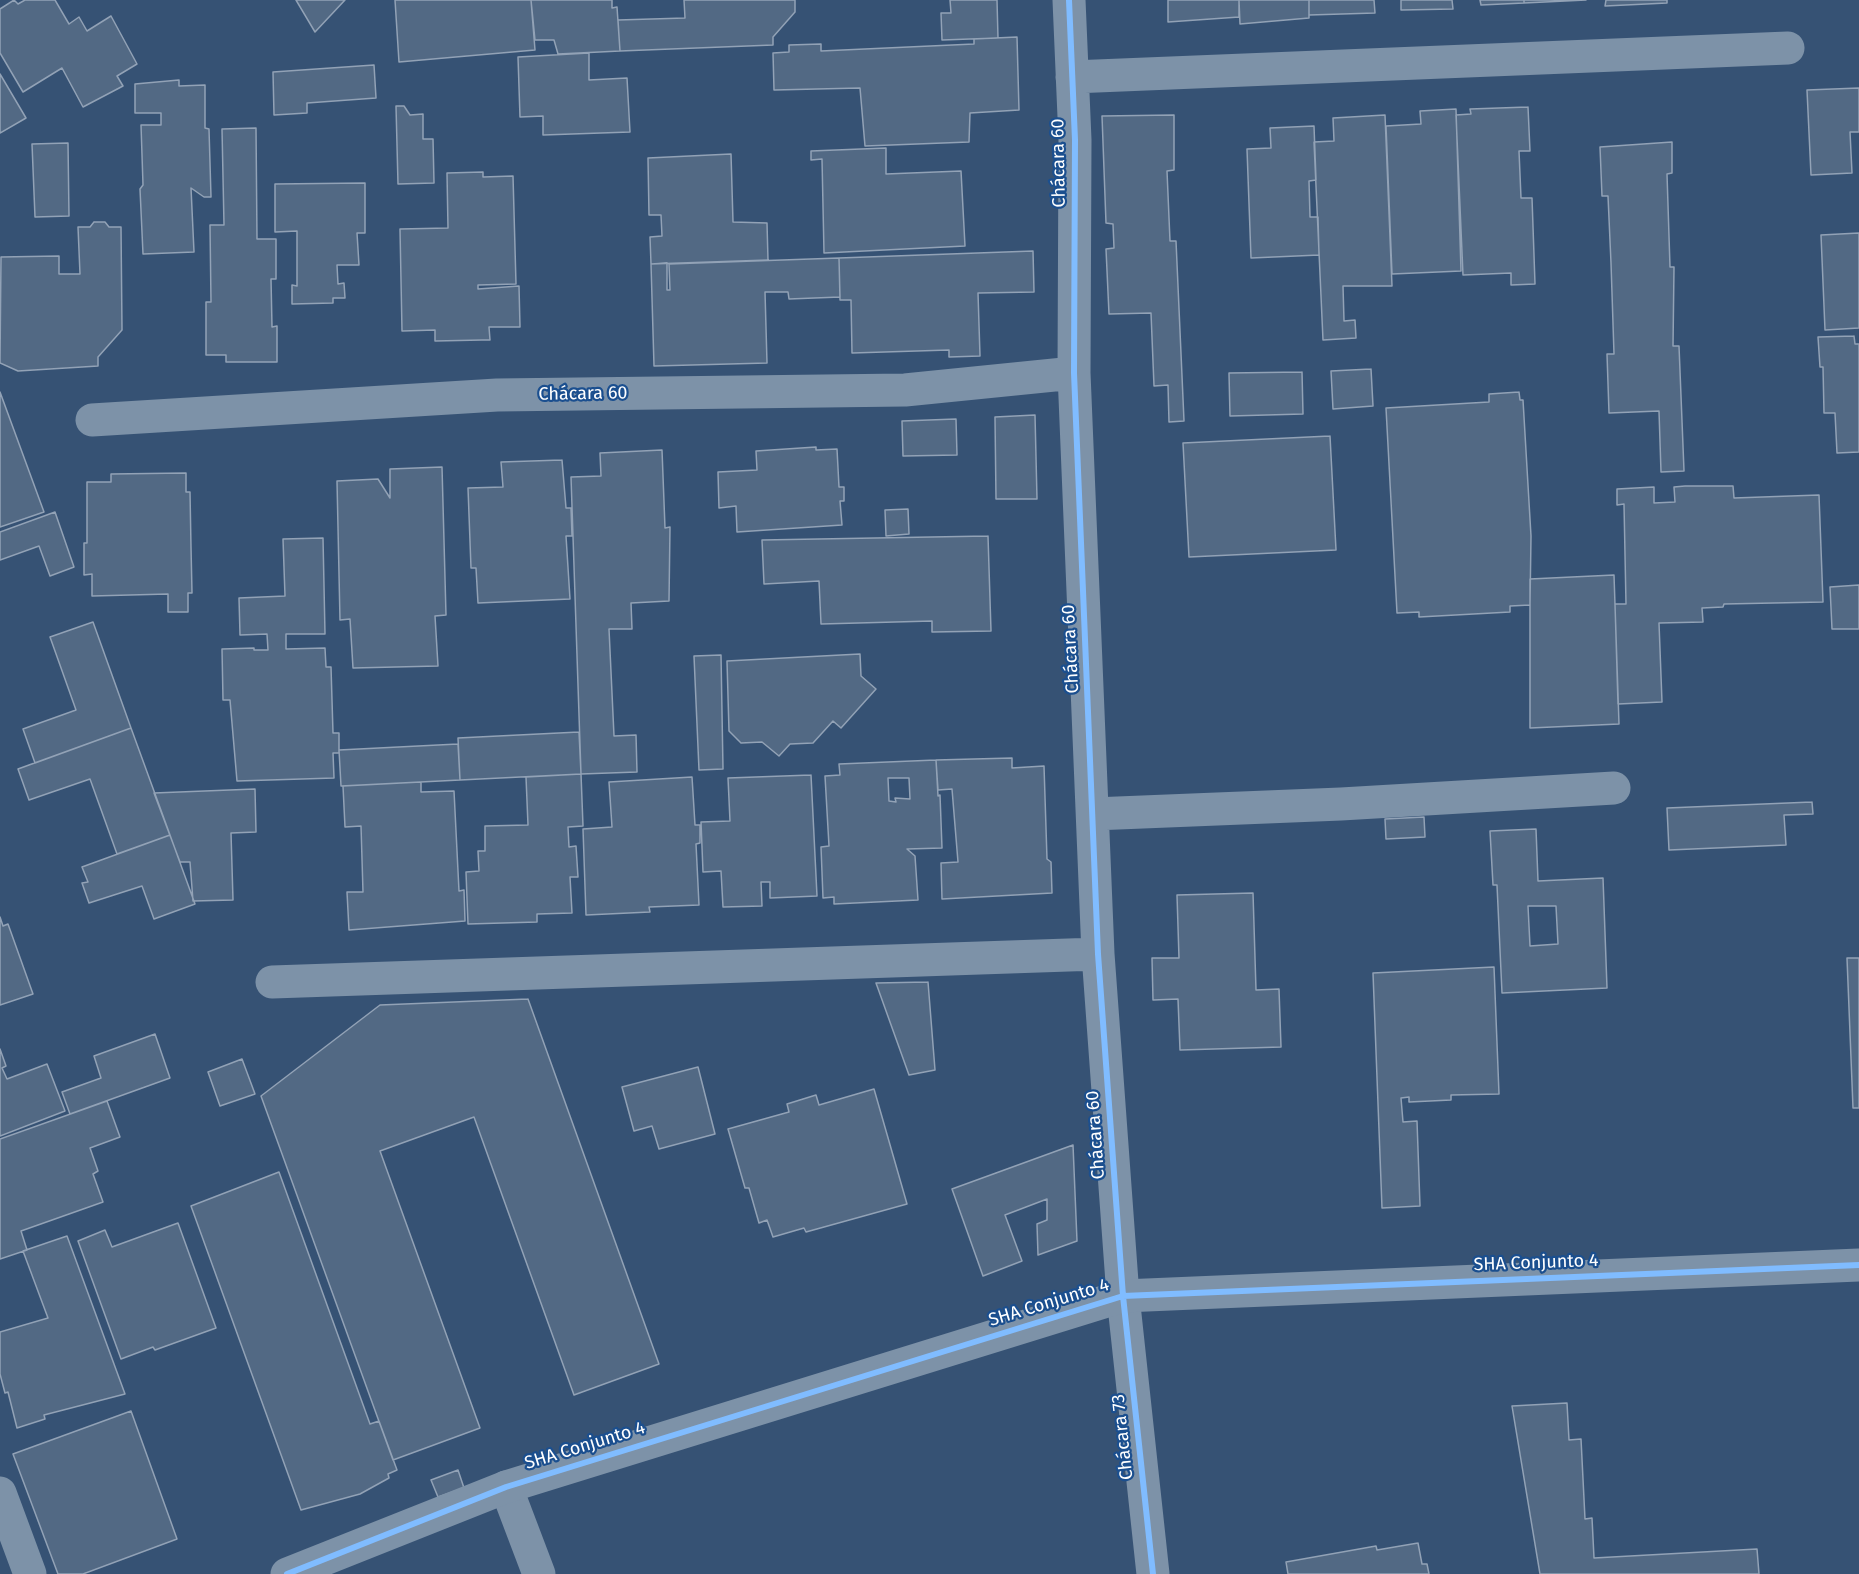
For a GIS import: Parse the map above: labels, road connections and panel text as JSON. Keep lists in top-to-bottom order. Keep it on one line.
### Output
{"streets":{"street":["Chácara 60","SHA Conjunto 4","Chácara 73"]},"crossings":[["Chácara 60","SHA Conjunto 4"],["Chácara 60","Chácara 73"],["SHA Conjunto 4","Chácara 73"]]}
